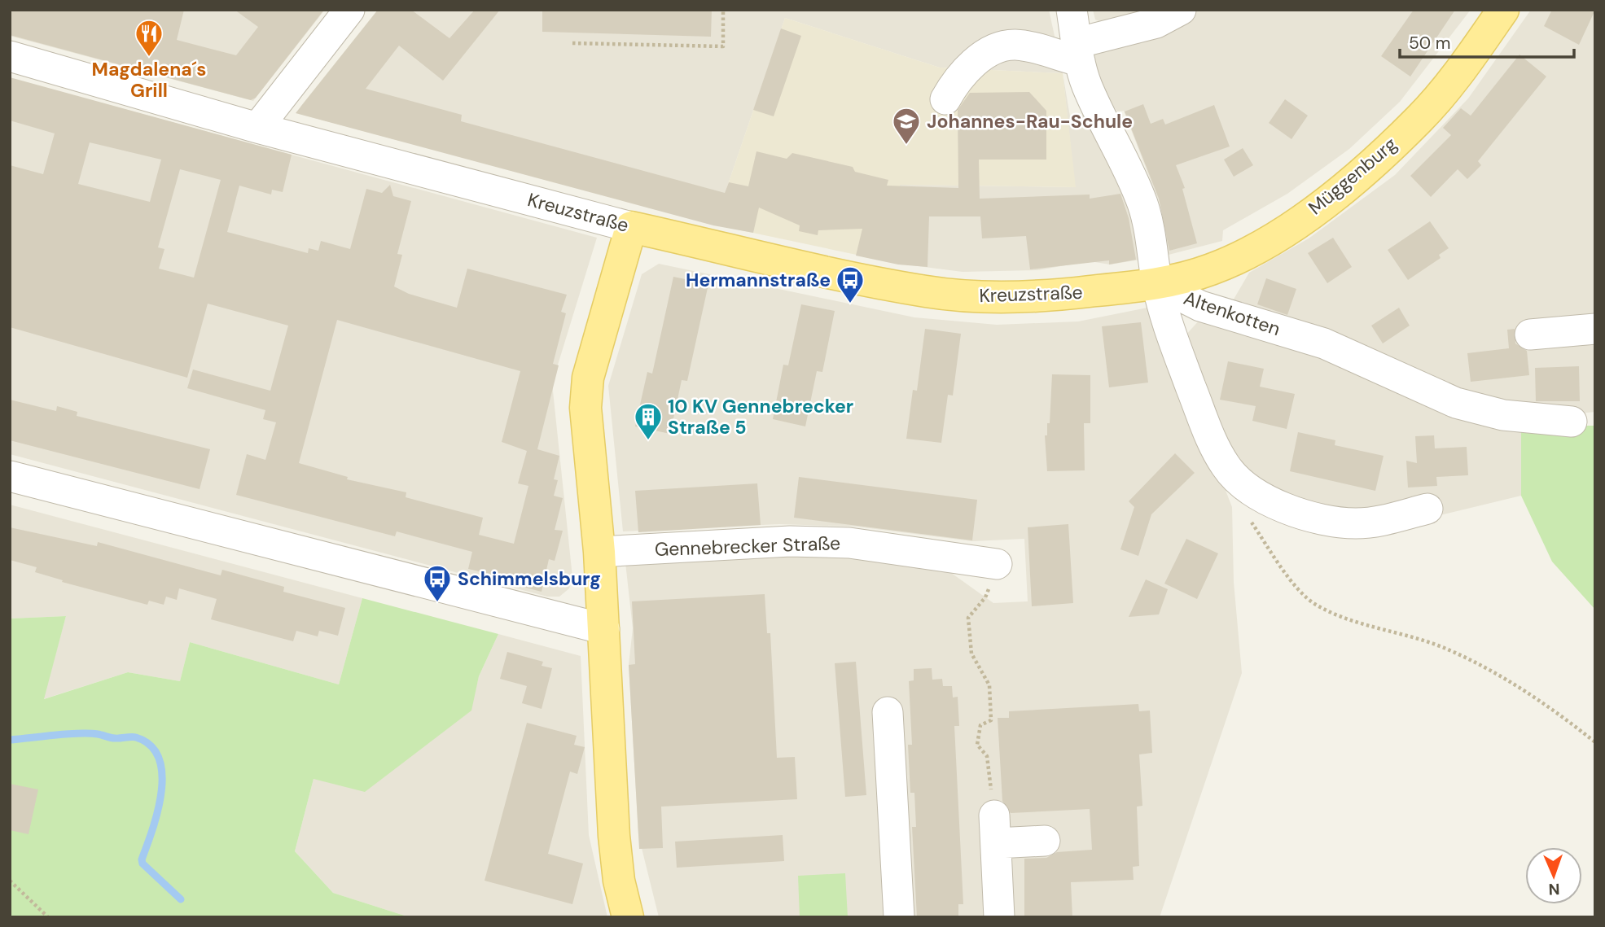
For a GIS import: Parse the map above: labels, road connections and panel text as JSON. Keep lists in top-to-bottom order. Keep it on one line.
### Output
{"streets":{"main road":["Müggenburg","Kreuzstraße"],"street":["Altenkotten","Gennebrecker Straße"]},"crossings":[["Müggenburg","Kreuzstraße"],["Müggenburg","Altenkotten"],["Kreuzstraße","Altenkotten"]],"places":{"restaurant":["Magdalena´s Grill"],"school or university":["Johannes-Rau-Schule"],"bus stop":["Hermannstraße","Schimmelsburg"],"building":["10 KV Gennebrecker Straße 5"]},"scale_bar":"50 m","north":"bottom"}
